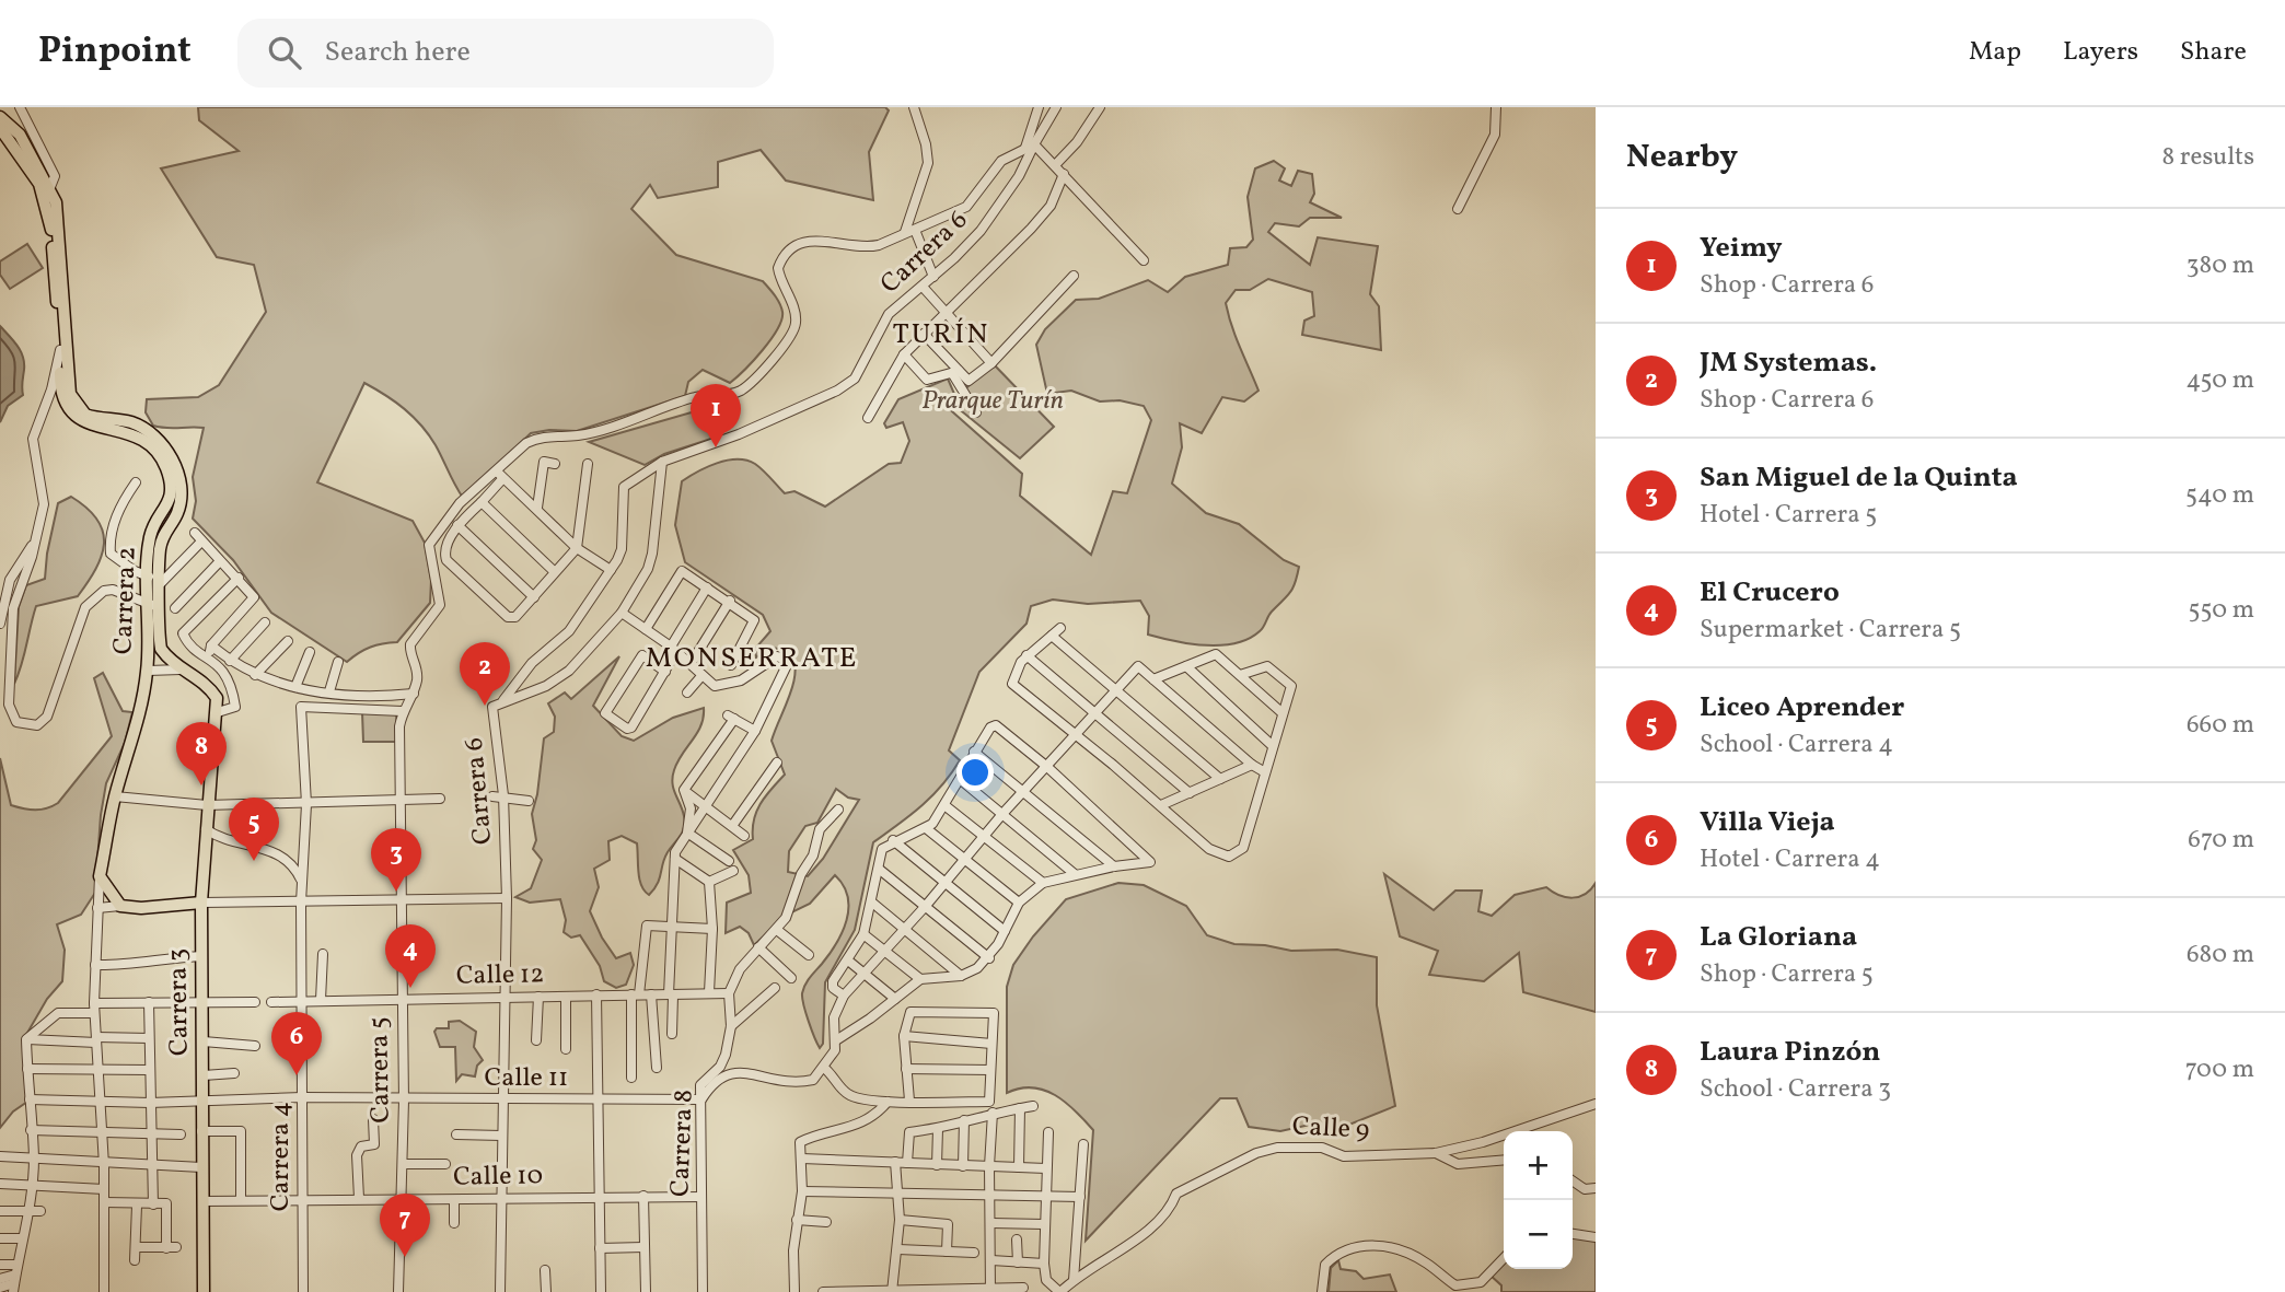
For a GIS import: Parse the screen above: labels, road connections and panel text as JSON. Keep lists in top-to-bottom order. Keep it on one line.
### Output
{"streets":{"main road":["Carrera 2","Carrera 3"],"street":["Carrera 6","Calle 12","Carrera 5","Calle 11","Calle 9","Carrera 8","Carrera 4","Calle 10"]},"crossings":[["Carrera 6","Calle 12"],["Carrera 6","Calle 11"],["Carrera 6","Calle 10"],["Carrera 2","Calle 11"],["Calle 12","Carrera 5"],["Calle 12","Carrera 8"],["Calle 12","Carrera 4"],["Carrera 3","Calle 11"],["Carrera 3","Calle 10"],["Carrera 5","Calle 11"],["Carrera 5","Carrera 4"],["Carrera 5","Calle 10"],["Calle 11","Carrera 8"],["Calle 11","Carrera 4"],["Carrera 8","Calle 10"],["Carrera 4","Calle 10"]],"districts":["TURÍN","MONSERRATE"],"parks":["Prarque Turín"],"page":{"header":"Pinpoint","search":"Search here","nav":["Map","Layers","Share"],"heading":["Nearby","8 results"],"list":[{"mark":"1","name":"Yeimy","note":"Shop · Carrera 6","value":"380 m"},{"mark":"2","name":"JM Systemas.","note":"Shop · Carrera 6","value":"450 m"},{"mark":"3","name":"San Miguel de la Quinta","note":"Hotel · Carrera 5","value":"540 m"},{"mark":"4","name":"El Crucero","note":"Supermarket · Carrera 5","value":"550 m"},{"mark":"5","name":"Liceo Aprender","note":"School · Carrera 4","value":"660 m"},{"mark":"6","name":"Villa Vieja","note":"Hotel · Carrera 4","value":"670 m"},{"mark":"7","name":"La Gloriana","note":"Shop · Carrera 5","value":"680 m"},{"mark":"8","name":"Laura Pinzón","note":"School · Carrera 3","value":"700 m"}],"pins":["1","2","8","5","3","4","6","7"],"map_buttons":["+","−"]}}
